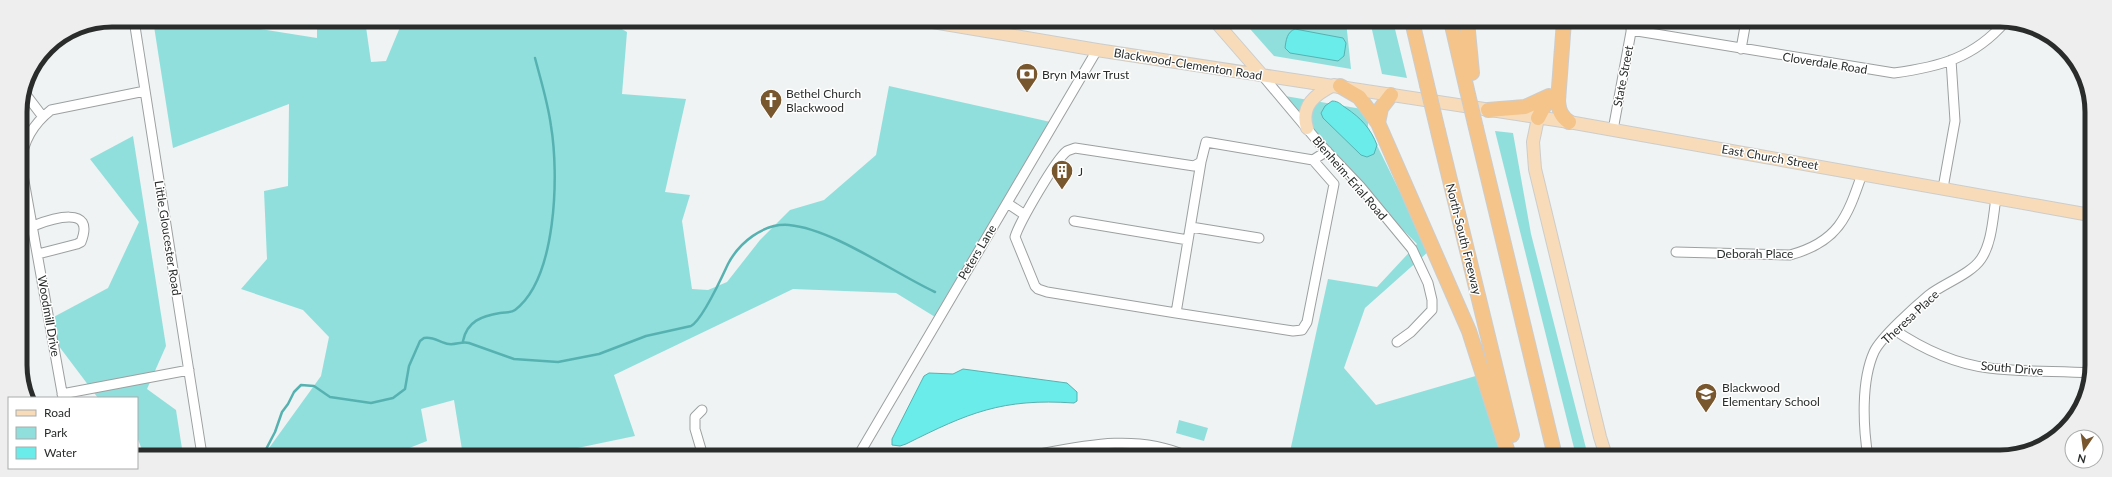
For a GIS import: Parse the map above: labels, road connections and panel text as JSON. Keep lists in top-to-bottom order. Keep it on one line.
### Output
{"streets":{"highway":["North-South Freeway"],"main road":["Blackwood-Clementon Road","East Church Street","Blenheim-Erial Road"],"street":["Cloverdale Road","State Street","Little Gloucester Road","Peters Lane","Deborah Place","Woodmill Drive","Theresa Place","South Drive"]},"crossings":[["Blackwood-Clementon Road","East Church Street"],["Blackwood-Clementon Road","Blenheim-Erial Road"],["Blackwood-Clementon Road","Peters Lane"],["State Street","East Church Street"],["East Church Street","Deborah Place"],["East Church Street","Theresa Place"],["Little Gloucester Road","Woodmill Drive"],["Theresa Place","South Drive"]],"places":{"bank":["Bryn Mawr Trust"],"church":["Bethel Church Blackwood"],"building":["J"],"school or university":["Blackwood Elementary School"]},"legend":["Road","Park","Water"],"north":"bottom"}
